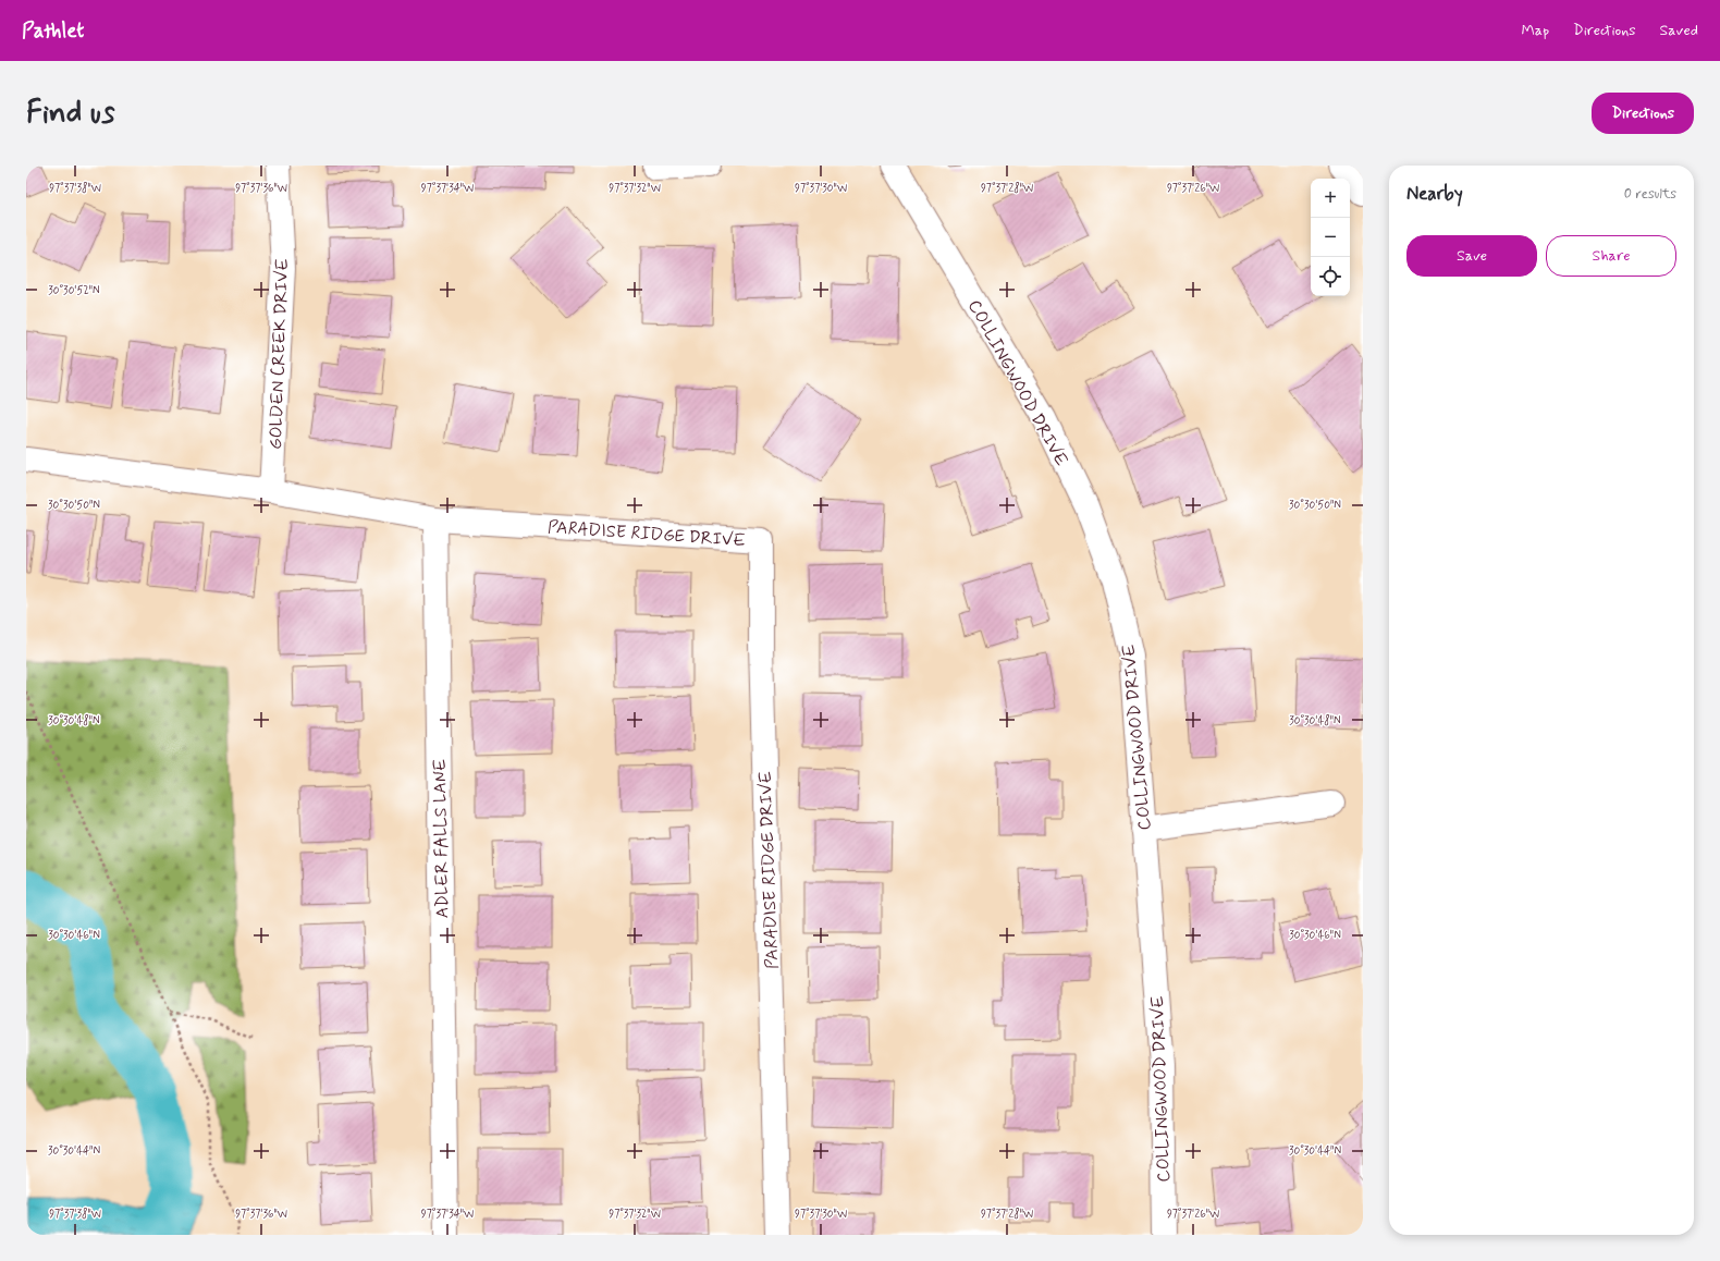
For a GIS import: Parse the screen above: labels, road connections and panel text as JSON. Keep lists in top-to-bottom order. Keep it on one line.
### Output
{"streets":{"street":["GOLDEN CREEK DRIVE","COLLINGWOOD DRIVE","PARADISE RIDGE DRIVE","ADLER FALLS LANE"]},"crossings":[["GOLDEN CREEK DRIVE","PARADISE RIDGE DRIVE"],["PARADISE RIDGE DRIVE","ADLER FALLS LANE"]],"page":{"header":"Pathlet","nav":["Map","Directions","Saved"],"buttons":["Directions",["Save","Share"]],"title":"Find us","heading":["Nearby","0 results"],"map_buttons":["+","−"]},"coordinates":["97°37'38\"W","97°37'36\"W","97°37'34\"W","97°37'32\"W","97°37'30\"W","97°37'28\"W","97°37'26\"W","30°30'52\"N","30°30'50\"N","30°30'48\"N","30°30'46\"N","30°30'44\"N"]}
